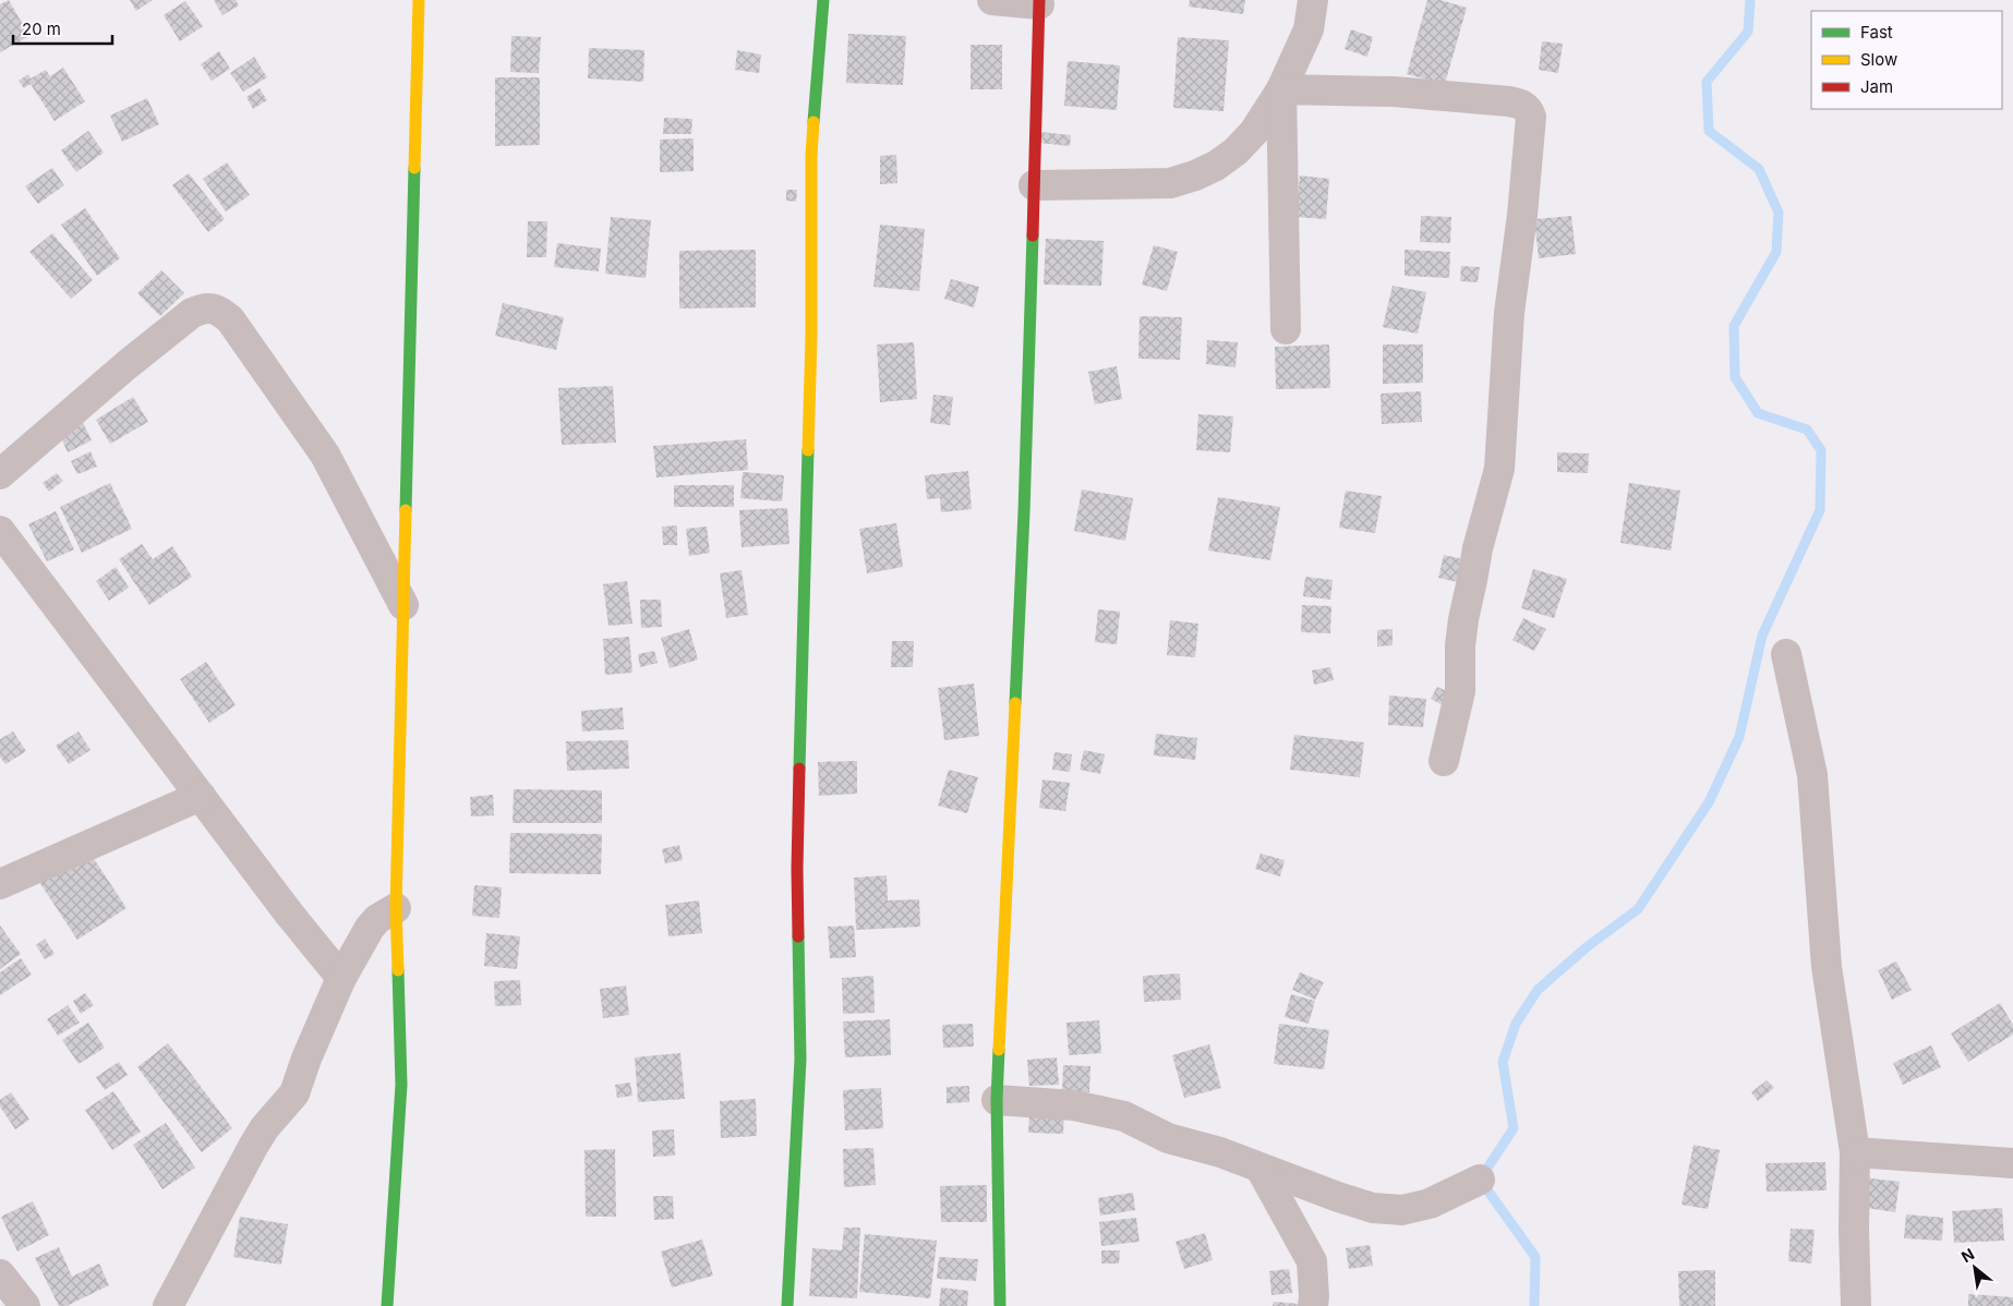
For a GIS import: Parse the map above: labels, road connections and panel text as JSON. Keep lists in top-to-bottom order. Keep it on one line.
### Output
{"legend":["Fast","Slow","Jam"],"scale_bar":"20 m","north":"top left"}
